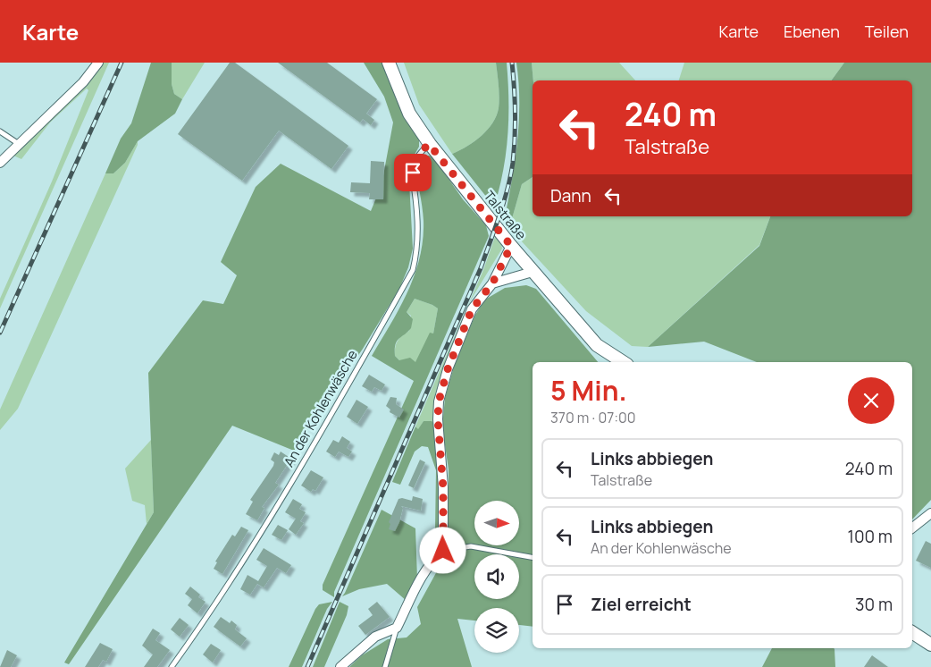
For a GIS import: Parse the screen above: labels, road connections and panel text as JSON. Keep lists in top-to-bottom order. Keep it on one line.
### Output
{"streets":{"street":["Talstraße"],"lane":["An der Kohlenwäsche"]},"crossings":[["Talstraße","An der Kohlenwäsche"]],"north":"right","page":{"header":"Karte","nav":["Karte","Ebenen","Teilen"],"turn":["240 m","Talstraße"],"then":"Dann","heading":["5 Min.","370 m · 07:00"],"list":[{"name":"Links abbiegen","note":"Talstraße","value":"240 m"},{"name":"Links abbiegen","note":"An der Kohlenwäsche","value":"100 m"},{"name":"Ziel erreicht","value":"30 m"}]}}
